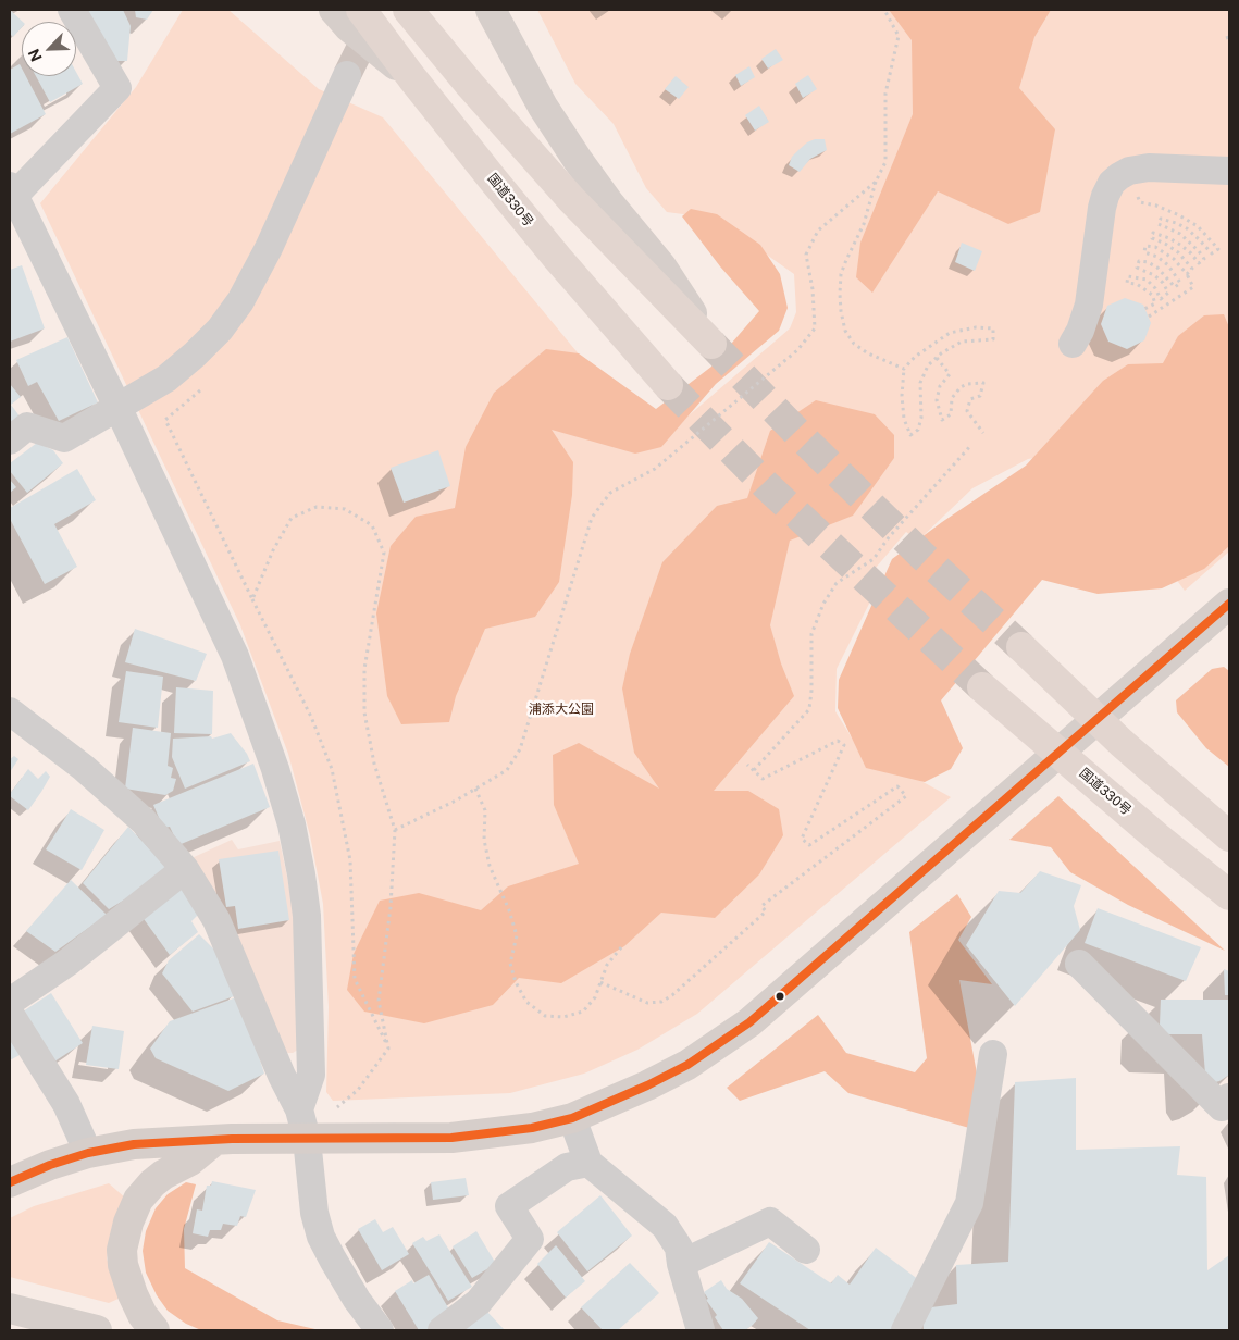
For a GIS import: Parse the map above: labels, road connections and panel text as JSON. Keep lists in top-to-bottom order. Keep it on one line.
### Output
{"streets":{"highway":["国道330号"]},"parks":["浦添大公園"],"north":"bottom left"}
